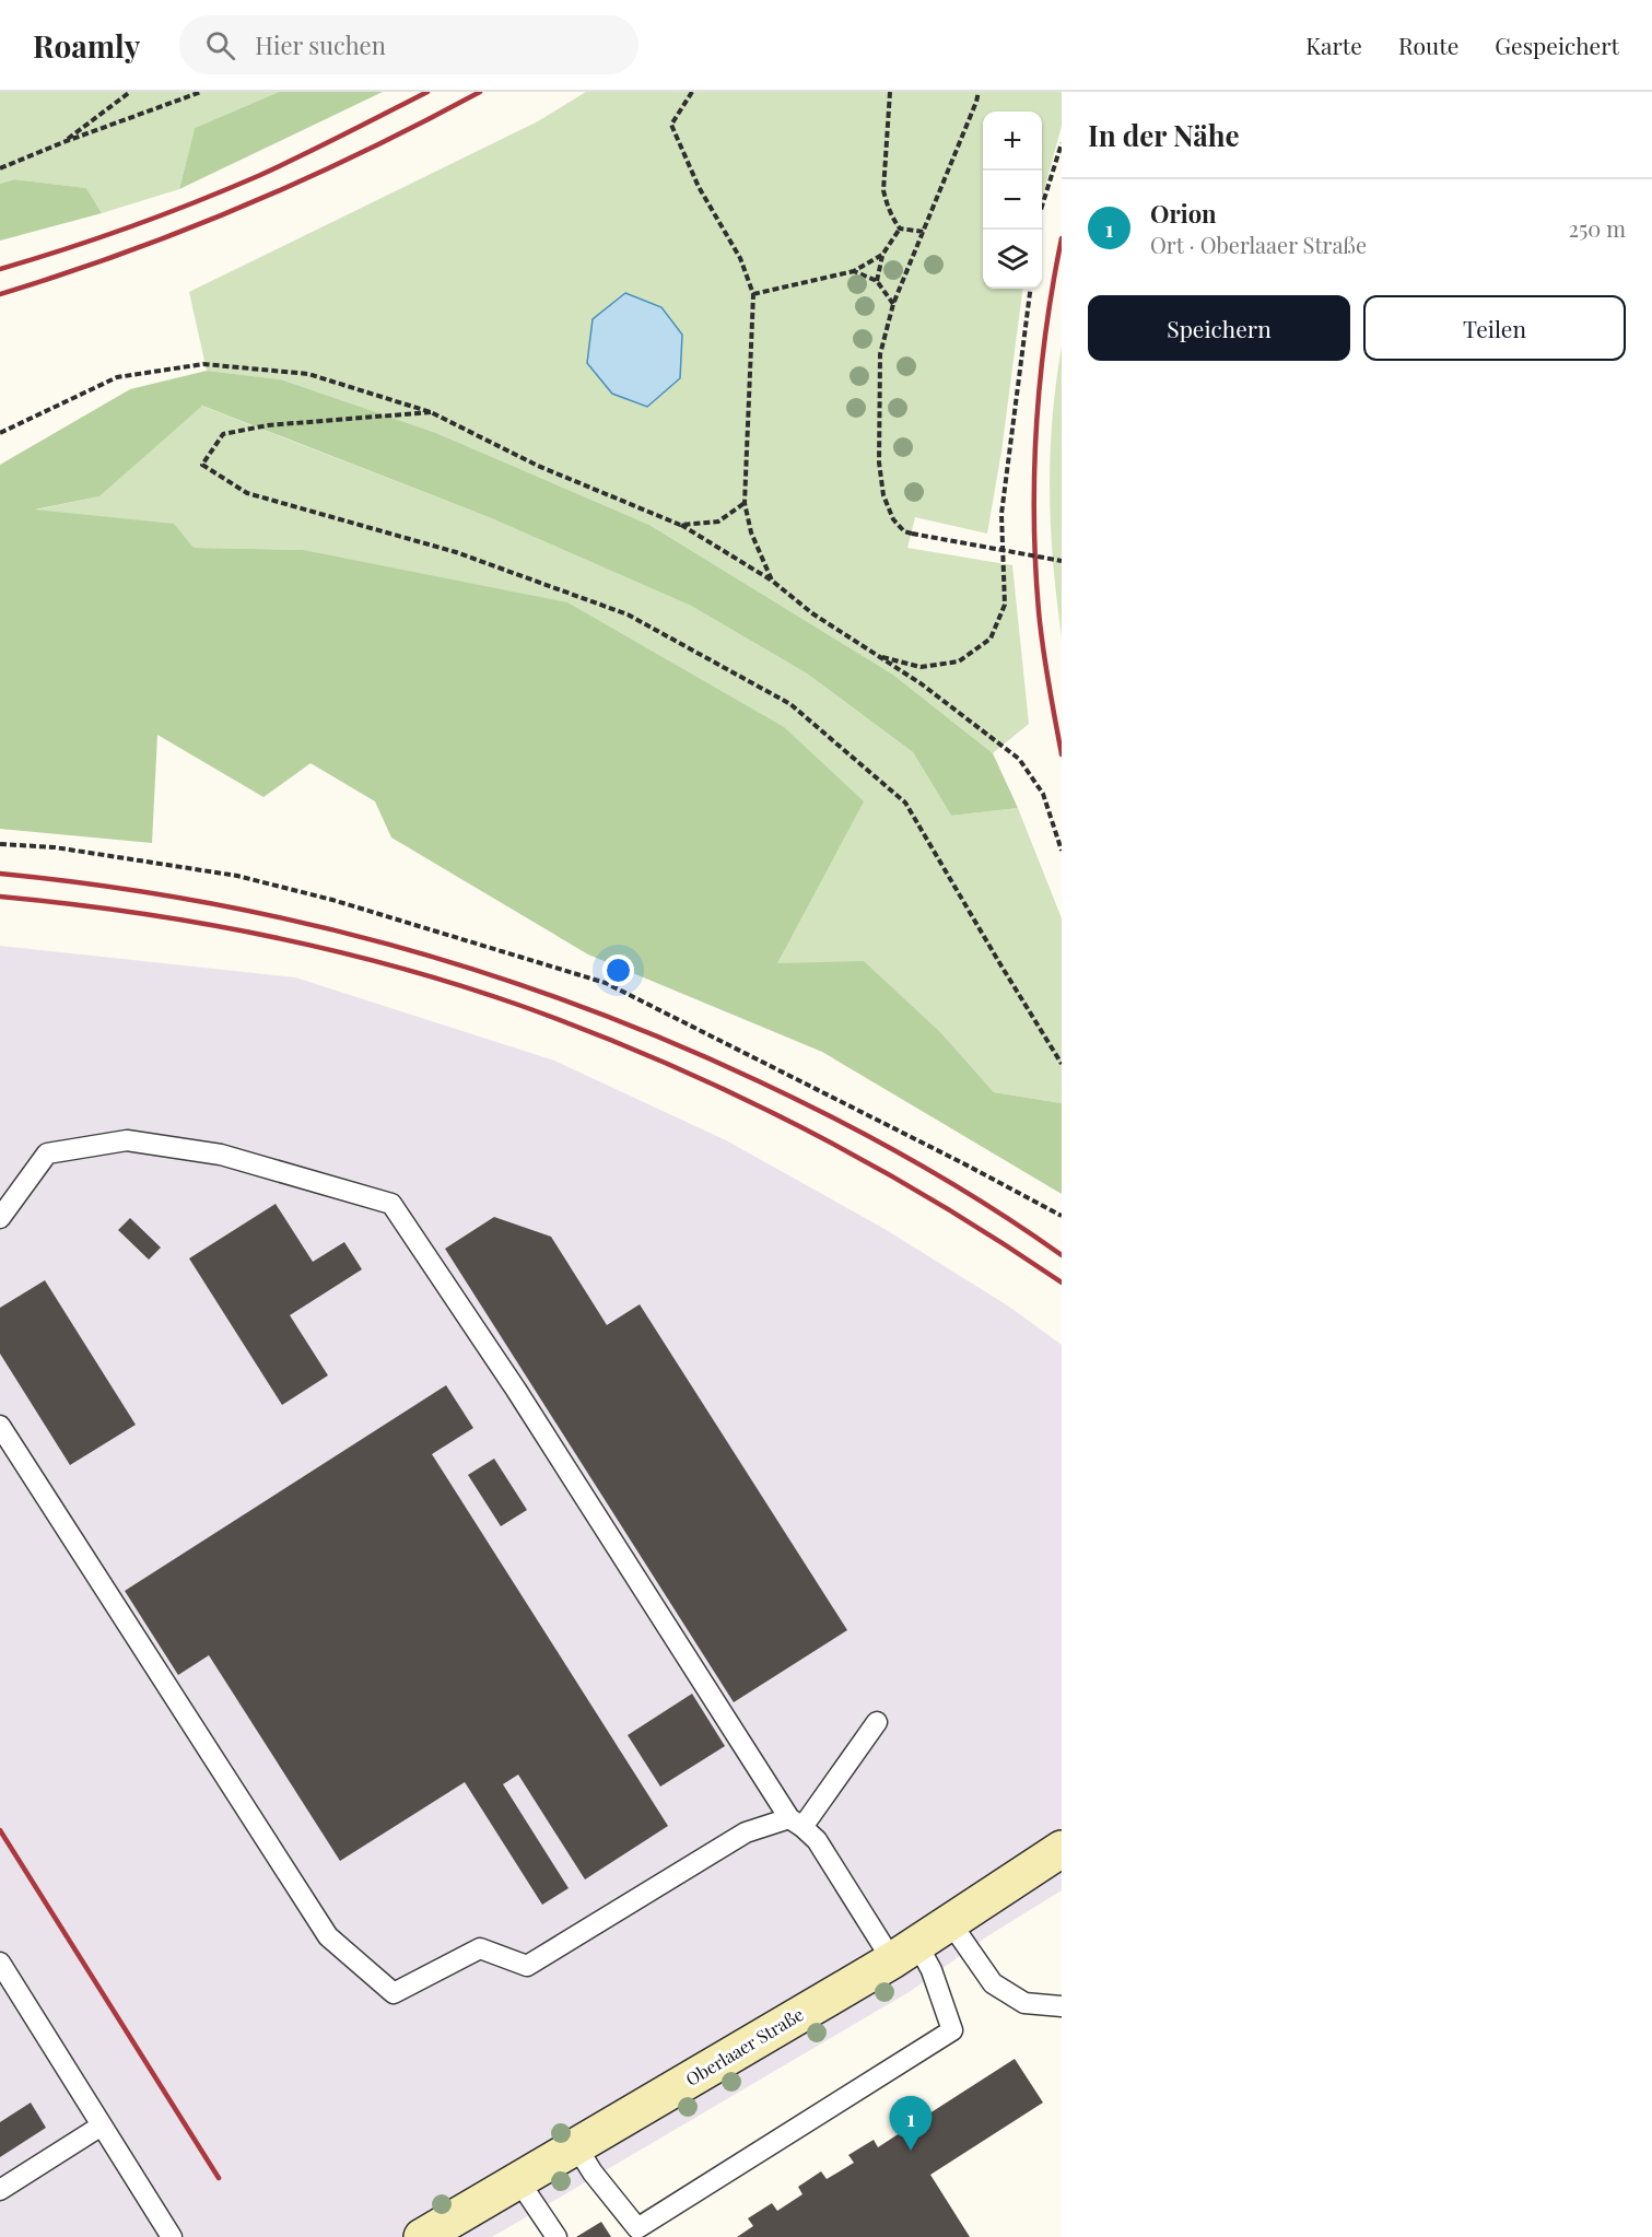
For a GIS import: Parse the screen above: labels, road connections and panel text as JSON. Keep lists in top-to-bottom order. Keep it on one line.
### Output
{"streets":{"main road":["Oberlaaer Straße"]},"page":{"header":"Roamly","search":"Hier suchen","nav":["Karte","Route","Gespeichert"],"heading":"In der Nähe","map_buttons":["+","−"],"list":[{"mark":"1","name":"Orion","note":"Ort · Oberlaaer Straße","value":"250 m"}],"buttons":["Speichern","Teilen"],"pins":"1"}}
